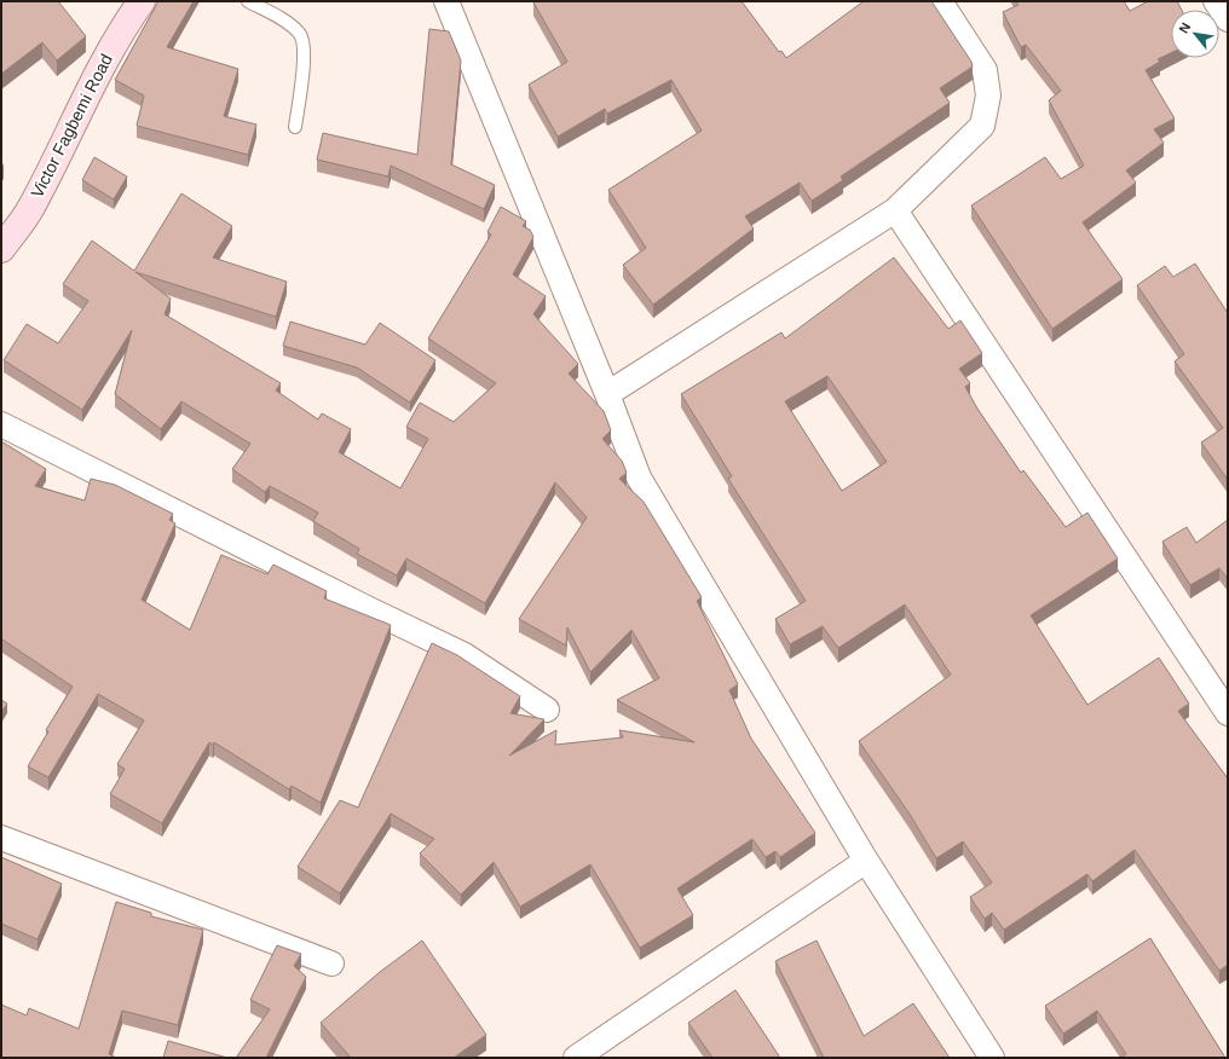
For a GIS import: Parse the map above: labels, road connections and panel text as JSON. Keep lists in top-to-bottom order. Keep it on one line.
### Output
{"streets":{"street":["Victor Fagbemi Road"]},"north":"top left"}
